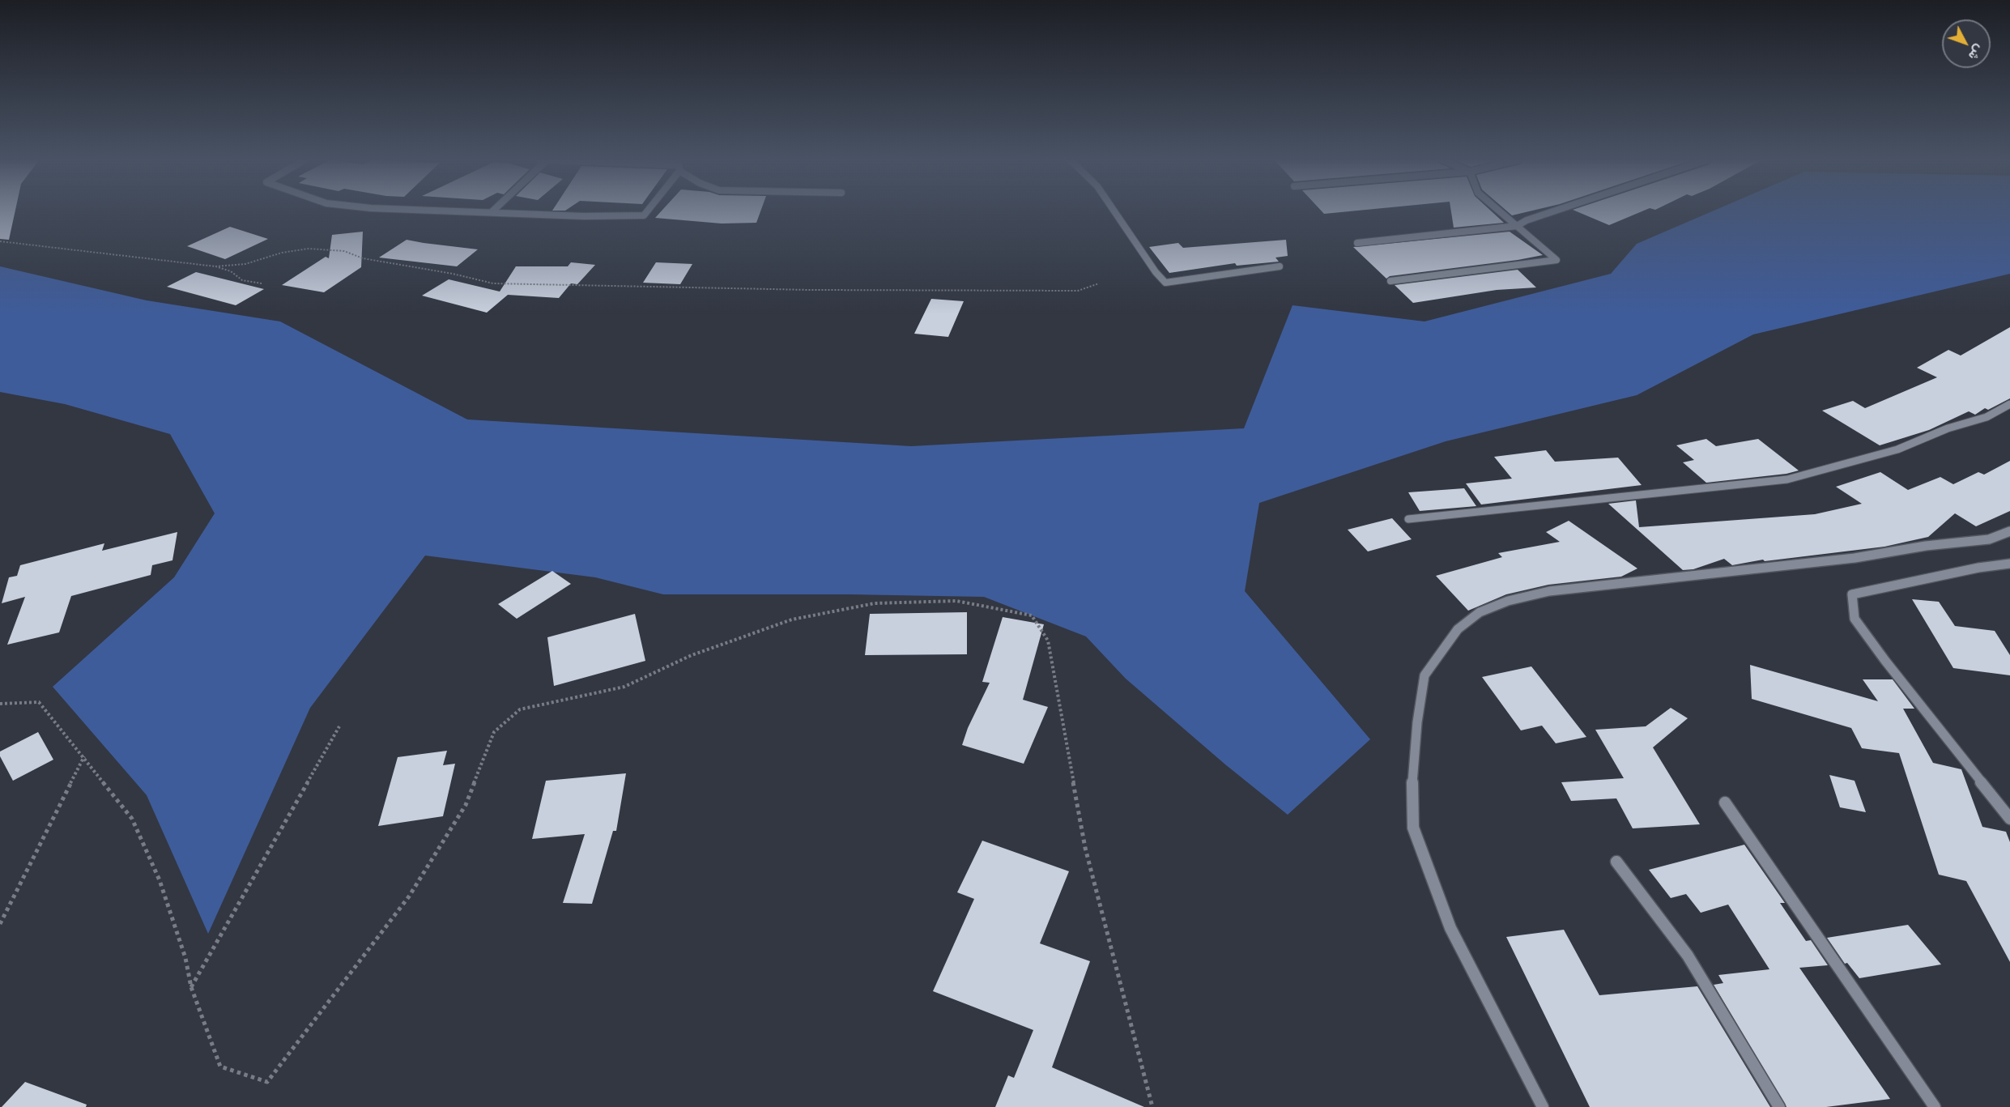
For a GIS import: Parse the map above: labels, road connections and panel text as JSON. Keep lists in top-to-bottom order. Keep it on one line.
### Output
{"north":"bottom right"}
